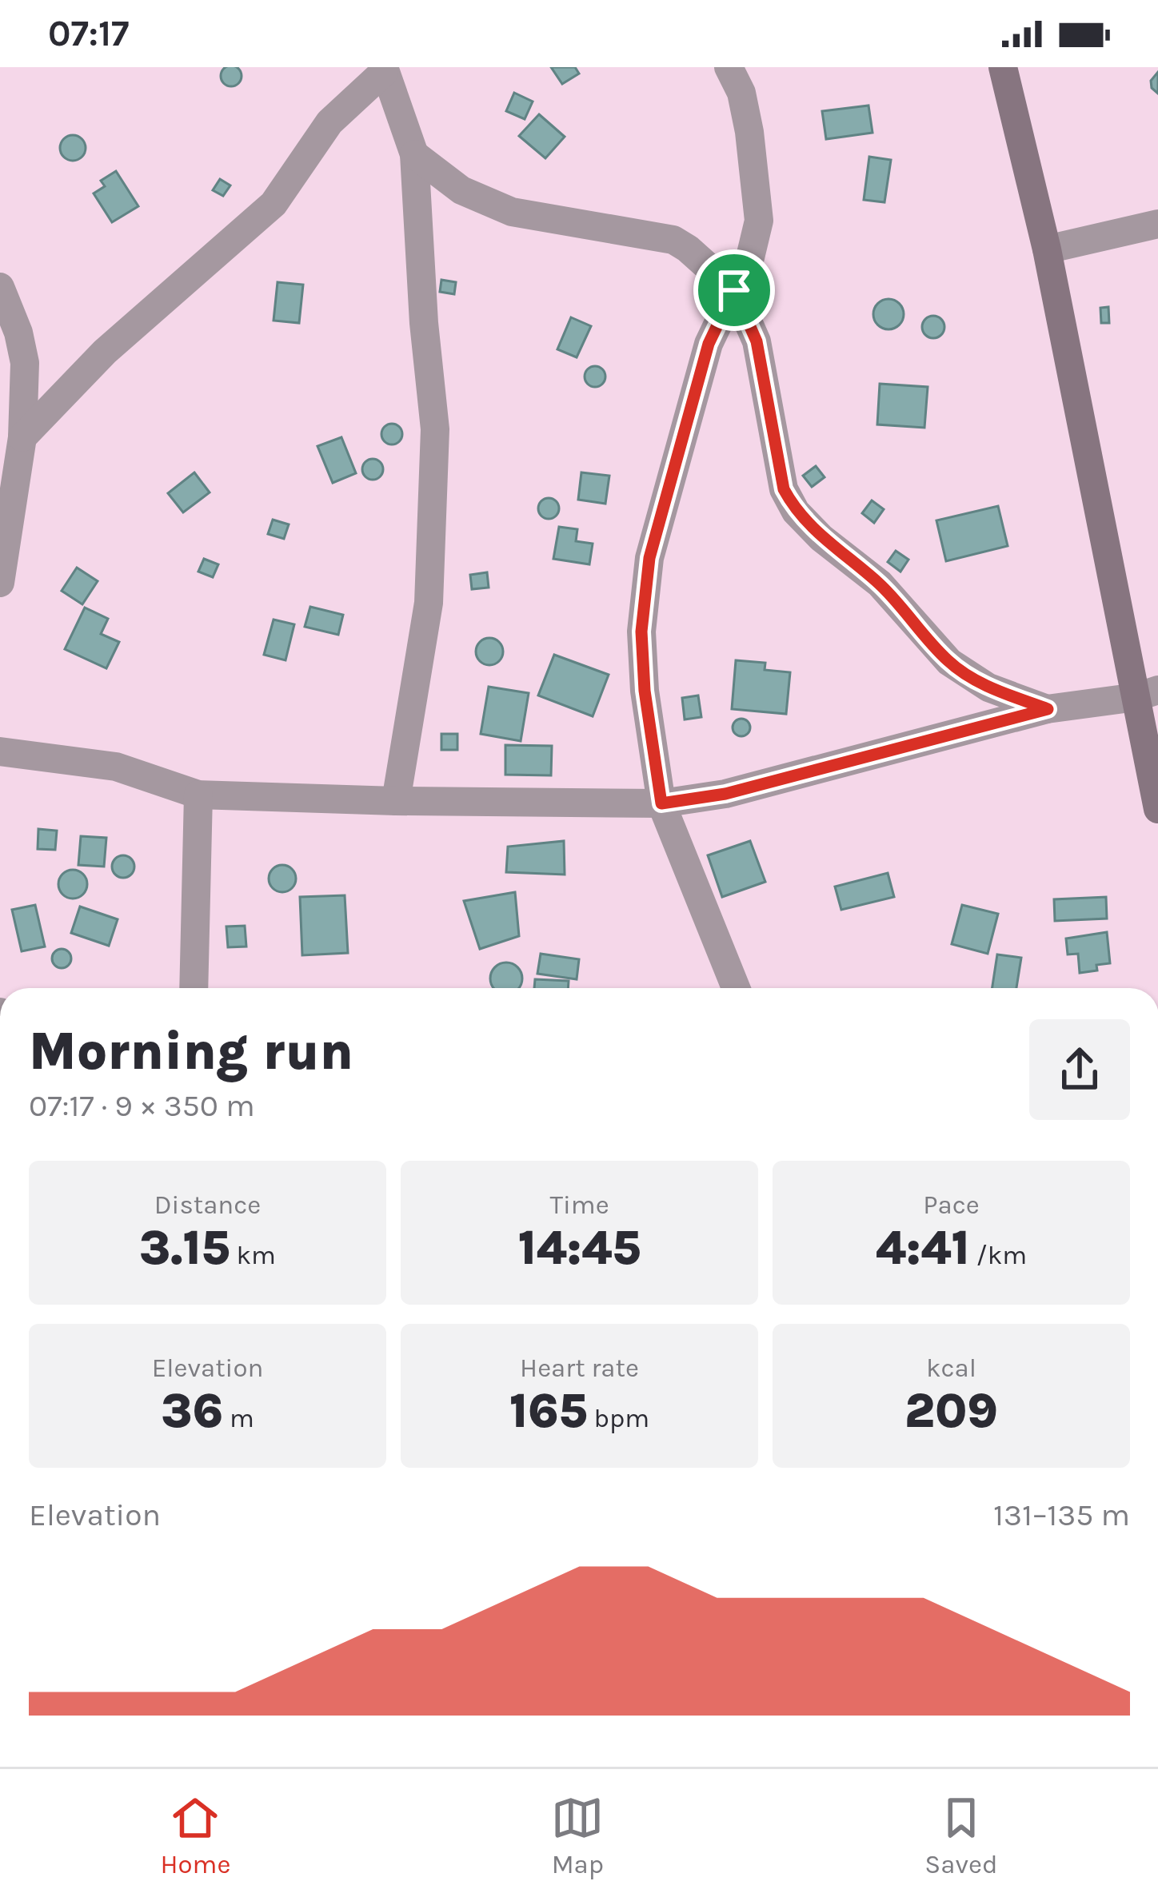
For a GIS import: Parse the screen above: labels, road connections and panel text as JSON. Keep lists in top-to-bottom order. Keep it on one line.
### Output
{"page":{"status":"07:17","heading":["Morning run","07:17 · 9 × 350 m"],"stats":[["Distance","3.15 km"],["Time","14:45"],["Pace","4:41 /km"],["Elevation","36 m"],["Heart rate","165 bpm"],["kcal","209"]],"chart":["Elevation","131–135 m"],"tabs":["Home","Map","Saved"]}}
